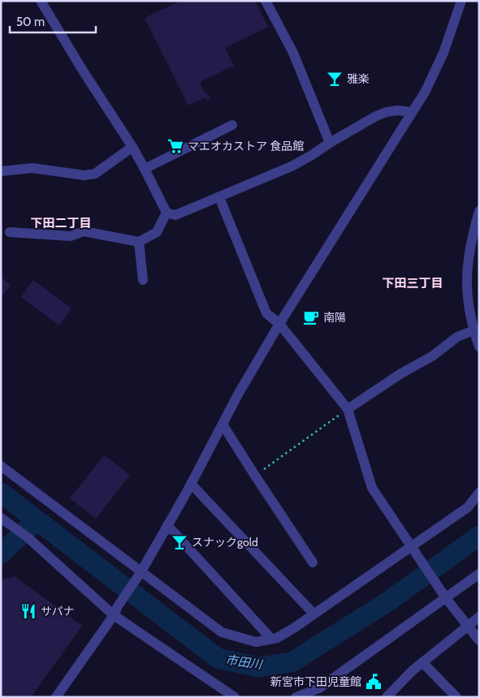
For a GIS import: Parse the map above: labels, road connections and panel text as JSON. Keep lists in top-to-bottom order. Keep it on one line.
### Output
{"districts":["下田二丁目","下田三丁目"],"water":["市田川"],"places":{"bar":["雅楽","スナックgold"],"supermarket":["マエオカストア 食品館"],"cafe":["南陽"],"restaurant":["サパナ"],"public building":["新宮市下田児童館"]},"scale_bar":"50 m"}
